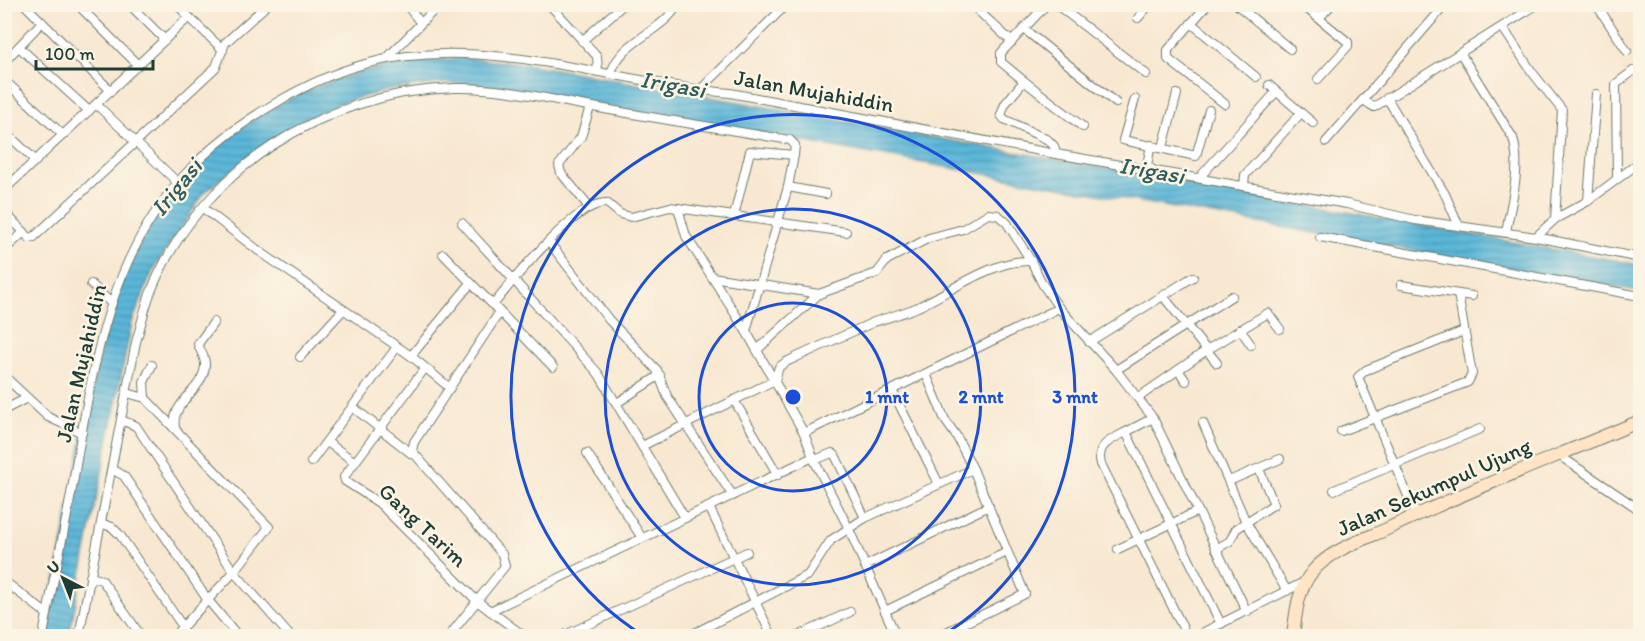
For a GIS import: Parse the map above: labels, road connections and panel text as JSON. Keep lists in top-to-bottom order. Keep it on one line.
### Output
{"streets":{"main road":["Jalan Sekumpul Ujung"],"street":["Jalan Mujahiddin","Gang Tarim"]},"water":["Irigasi"],"scale_bar":"100 m","north":"top left","rings":["1 mnt","2 mnt","3 mnt"]}
